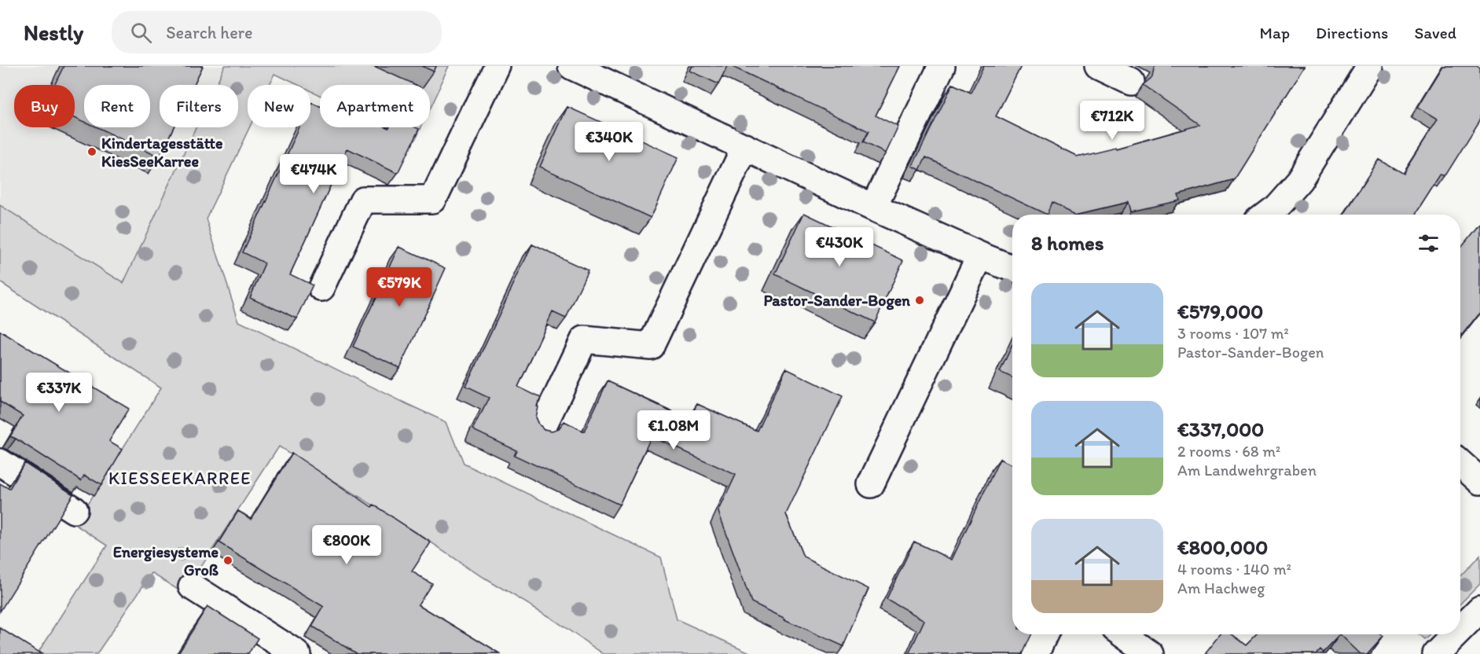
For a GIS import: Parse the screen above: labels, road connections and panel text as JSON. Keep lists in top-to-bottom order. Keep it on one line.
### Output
{"districts":["KIESSEEKARREE"],"places":["Kindertagesstätte KiesSeeKarree","Pastor-Sander-Bogen","Energiesysteme Groß"],"page":{"header":"Nestly","search":"Search here","nav":["Map","Directions","Saved"],"chip":["Buy","Rent","Filters","New","Apartment"],"price":["€712K","€340K","€474K","€430K","€579K","€337K","€1.08M","€800K"],"heading":"8 homes","list":[{"name":"€579,000","note":"3 rooms · 107 m² · Pastor-Sander-Bogen"},{"name":"€337,000","note":"2 rooms · 68 m² · Am Landwehrgraben"},{"name":"€800,000","note":"4 rooms · 140 m² · Am Hachweg"}]}}
